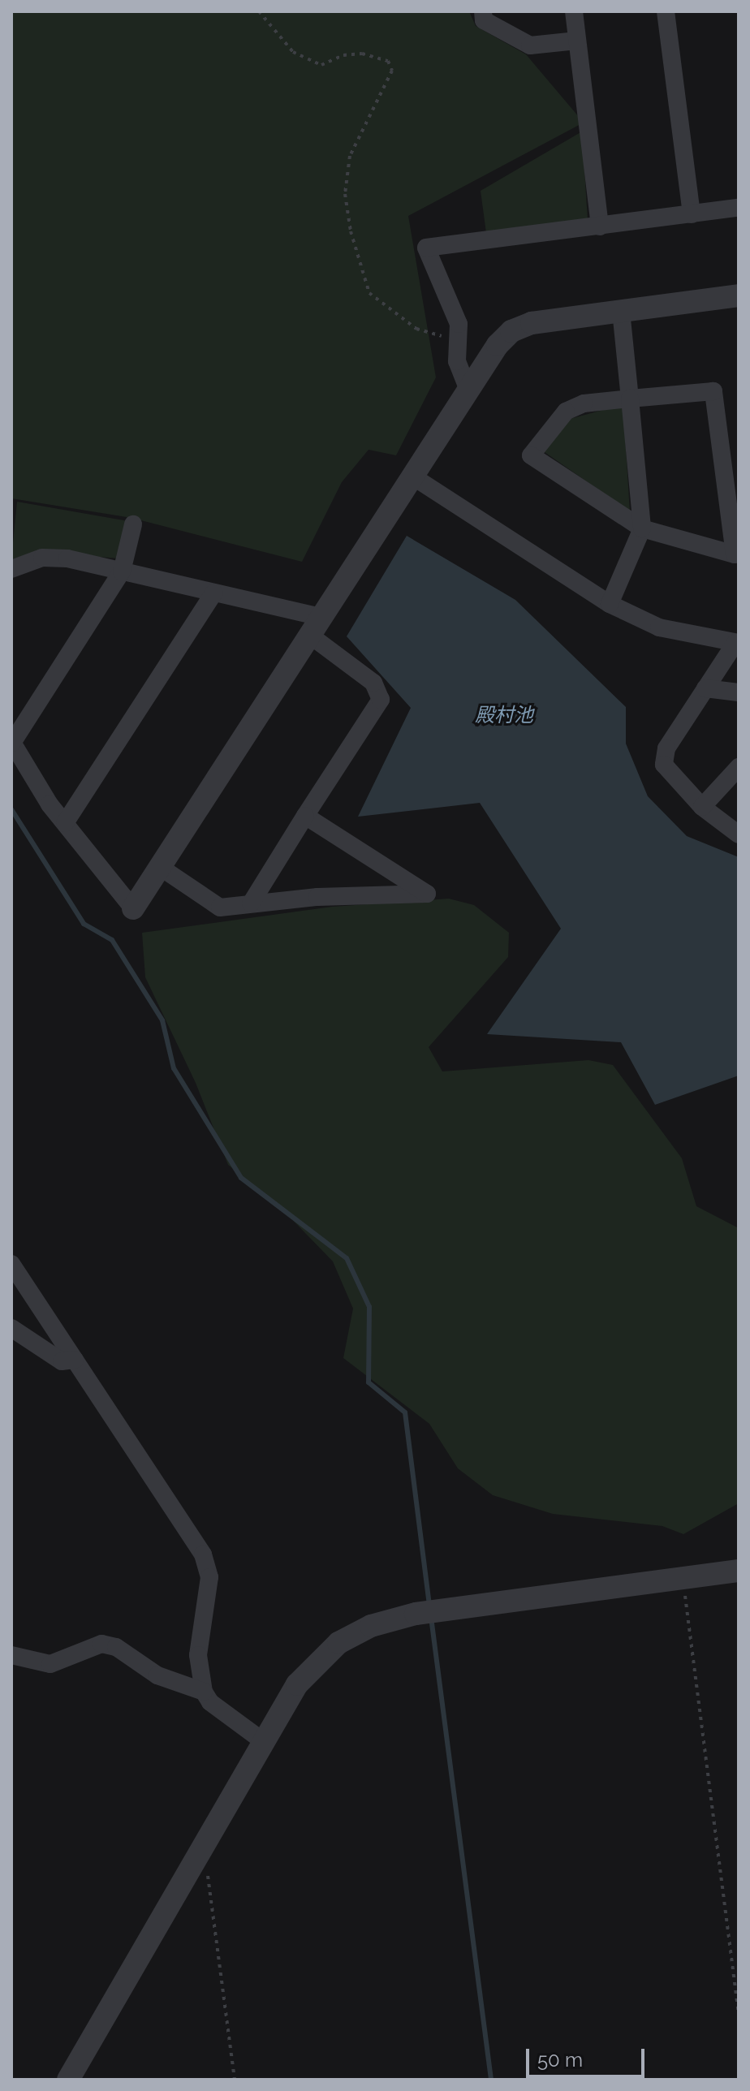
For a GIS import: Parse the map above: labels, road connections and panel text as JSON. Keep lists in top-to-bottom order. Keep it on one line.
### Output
{"water":["殿村池"],"scale_bar":"50 m"}
